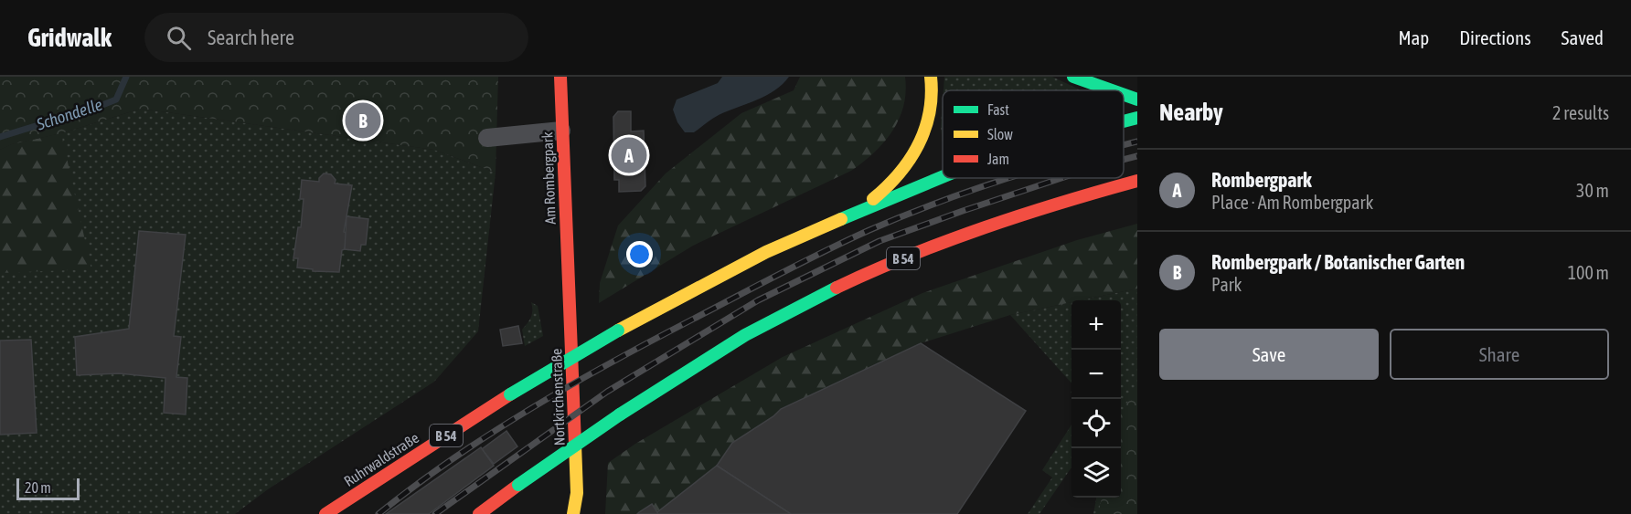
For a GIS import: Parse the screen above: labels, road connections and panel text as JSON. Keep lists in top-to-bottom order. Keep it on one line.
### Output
{"streets":{"main road":["Am Rombergpark","B 54","Nortkirchenstraße","Ruhrwaldstraße"]},"crossings":[["Am Rombergpark","Nortkirchenstraße"],["B 54","Ruhrwaldstraße"]],"water":["Schondelle"],"legend":["Fast","Slow","Jam"],"scale_bar":"20 m","page":{"header":"Gridwalk","search":"Search here","nav":["Map","Directions","Saved"],"heading":["Nearby","2 results"],"pins":["B","A"],"list":[{"mark":"A","name":"Rombergpark","note":"Place · Am Rombergpark","value":"30 m"},{"mark":"B","name":"Rombergpark / Botanischer Garten","note":"Park","value":"100 m"}],"map_buttons":["+","−"],"buttons":["Save","Share"],"scale":"20 m"}}
